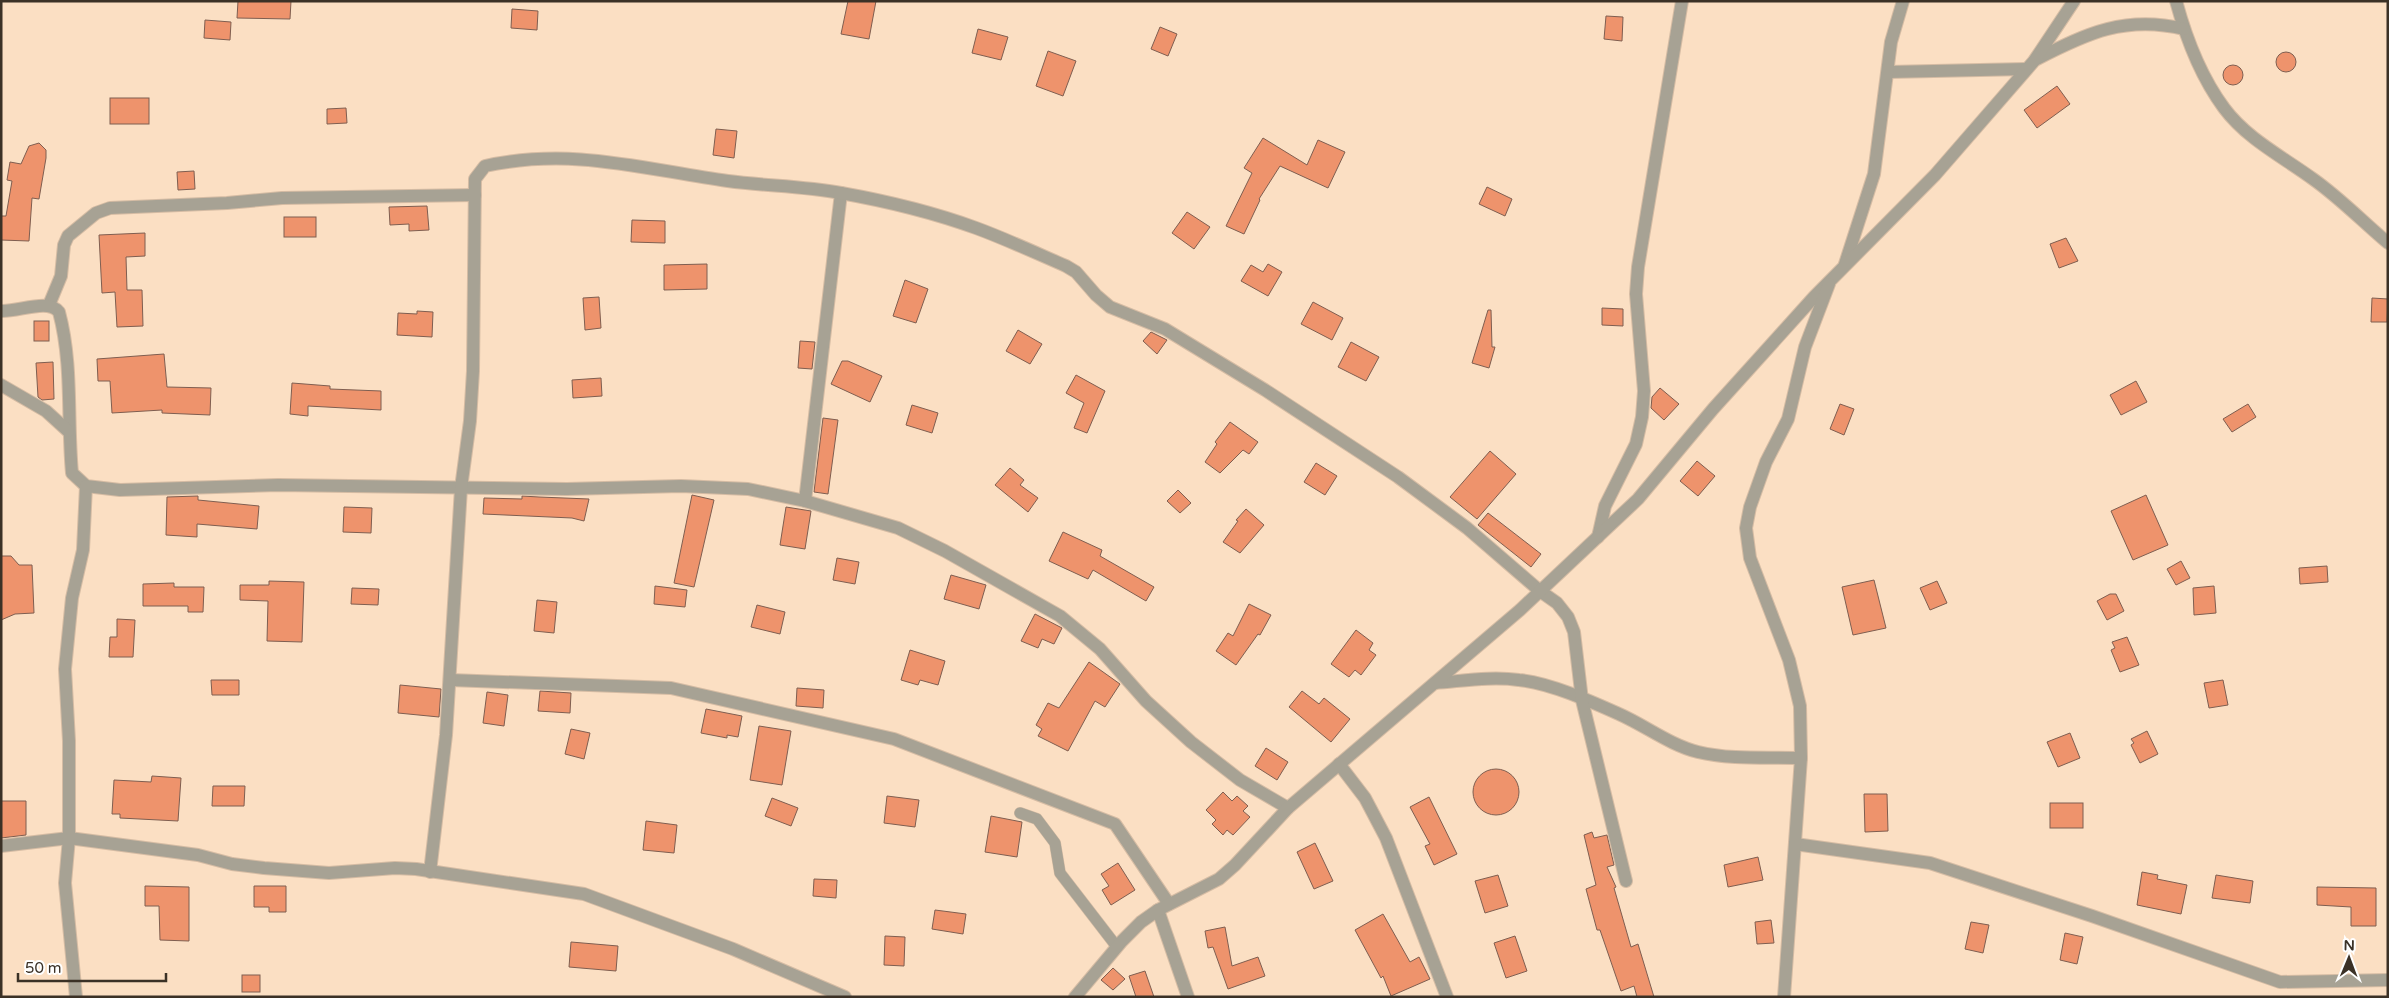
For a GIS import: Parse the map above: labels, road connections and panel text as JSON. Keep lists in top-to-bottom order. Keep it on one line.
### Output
{"scale_bar":"50 m","north":"top"}
